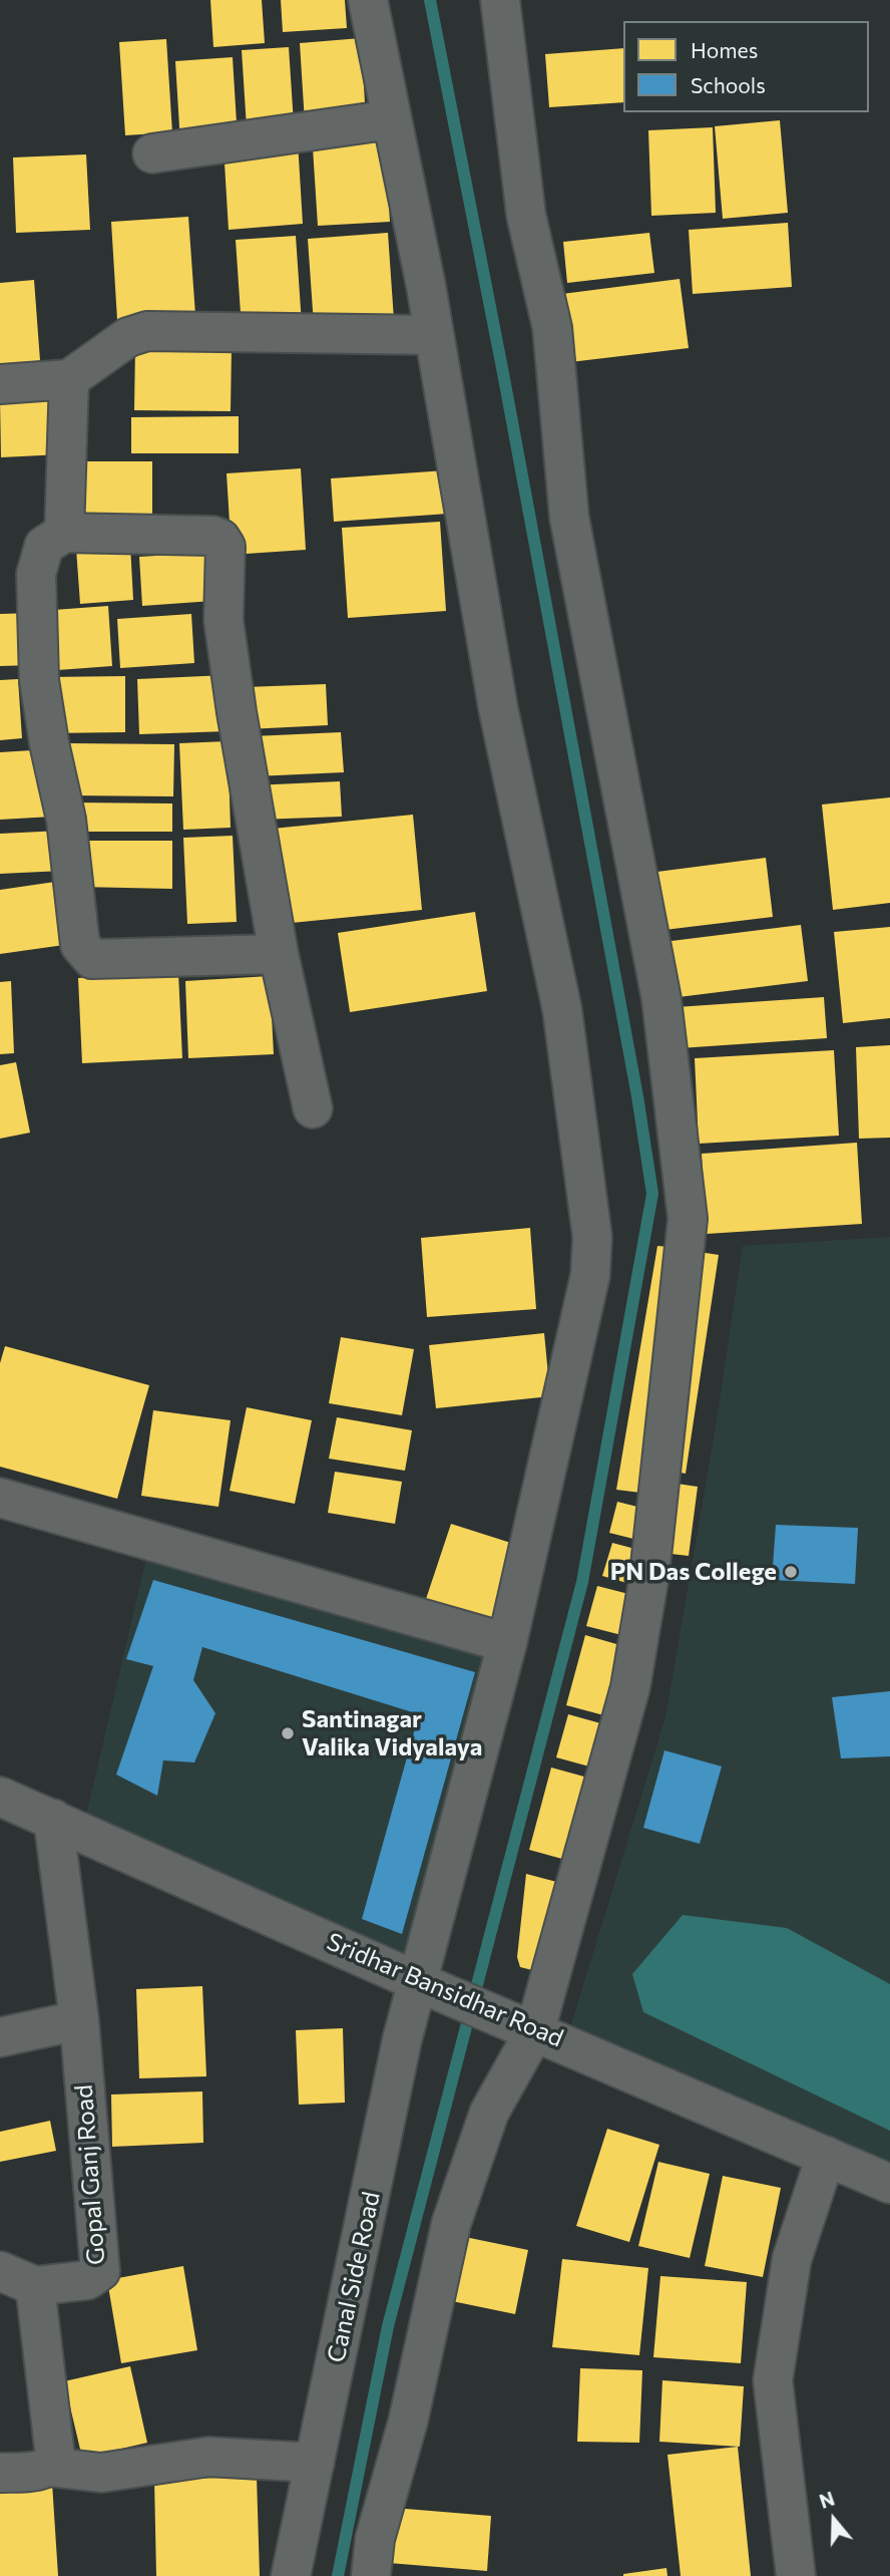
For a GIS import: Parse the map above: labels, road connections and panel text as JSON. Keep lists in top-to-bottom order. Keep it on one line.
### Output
{"streets":{"street":["Sridhar Bansidhar Road","Gopal Ganj Road","Canal Side Road"]},"crossings":[["Sridhar Bansidhar Road","Gopal Ganj Road"],["Sridhar Bansidhar Road","Canal Side Road"]],"places":["PN Das College","Santinagar Valika Vidyalaya"],"legend":["Homes","Schools"],"north":"top"}
